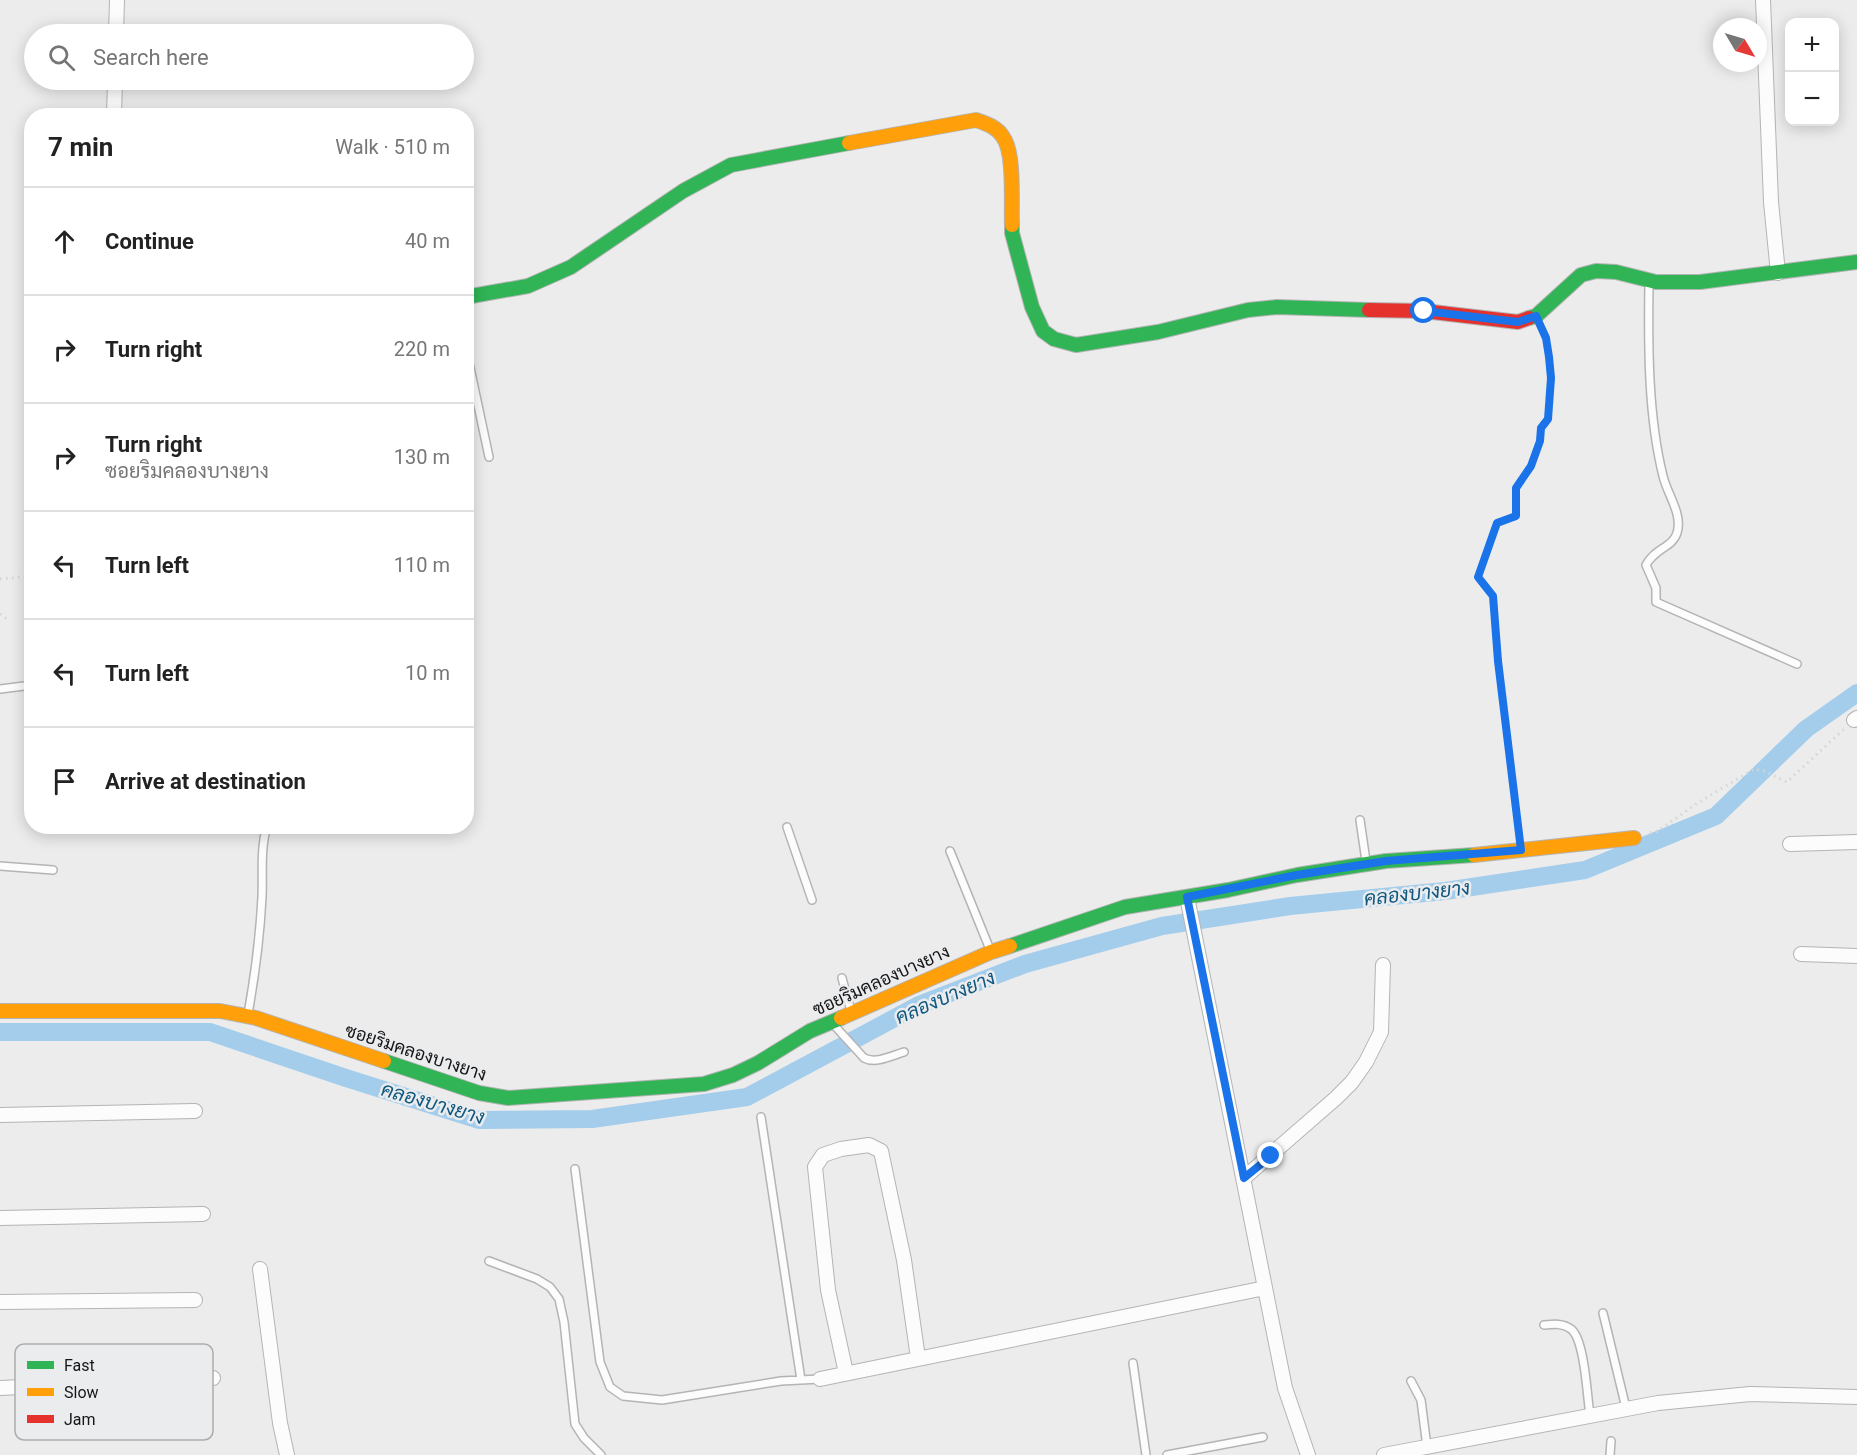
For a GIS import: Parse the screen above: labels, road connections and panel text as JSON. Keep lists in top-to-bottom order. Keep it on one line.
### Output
{"streets":{"street":["ซอยริมคลองบางยาง"]},"water":["คลองบางยาง"],"legend":["Fast","Slow","Jam"],"north":"bottom right","page":{"map_buttons":["+","−"],"search":"Search here","heading":["7 min","Walk · 510 m"],"list":[["Continue","40 m"],["Turn right","220 m"],["Turn right","ซอยริมคลองบางยาง","130 m"],["Turn left","110 m"],["Turn left","10 m"],"Arrive at destination"]}}
